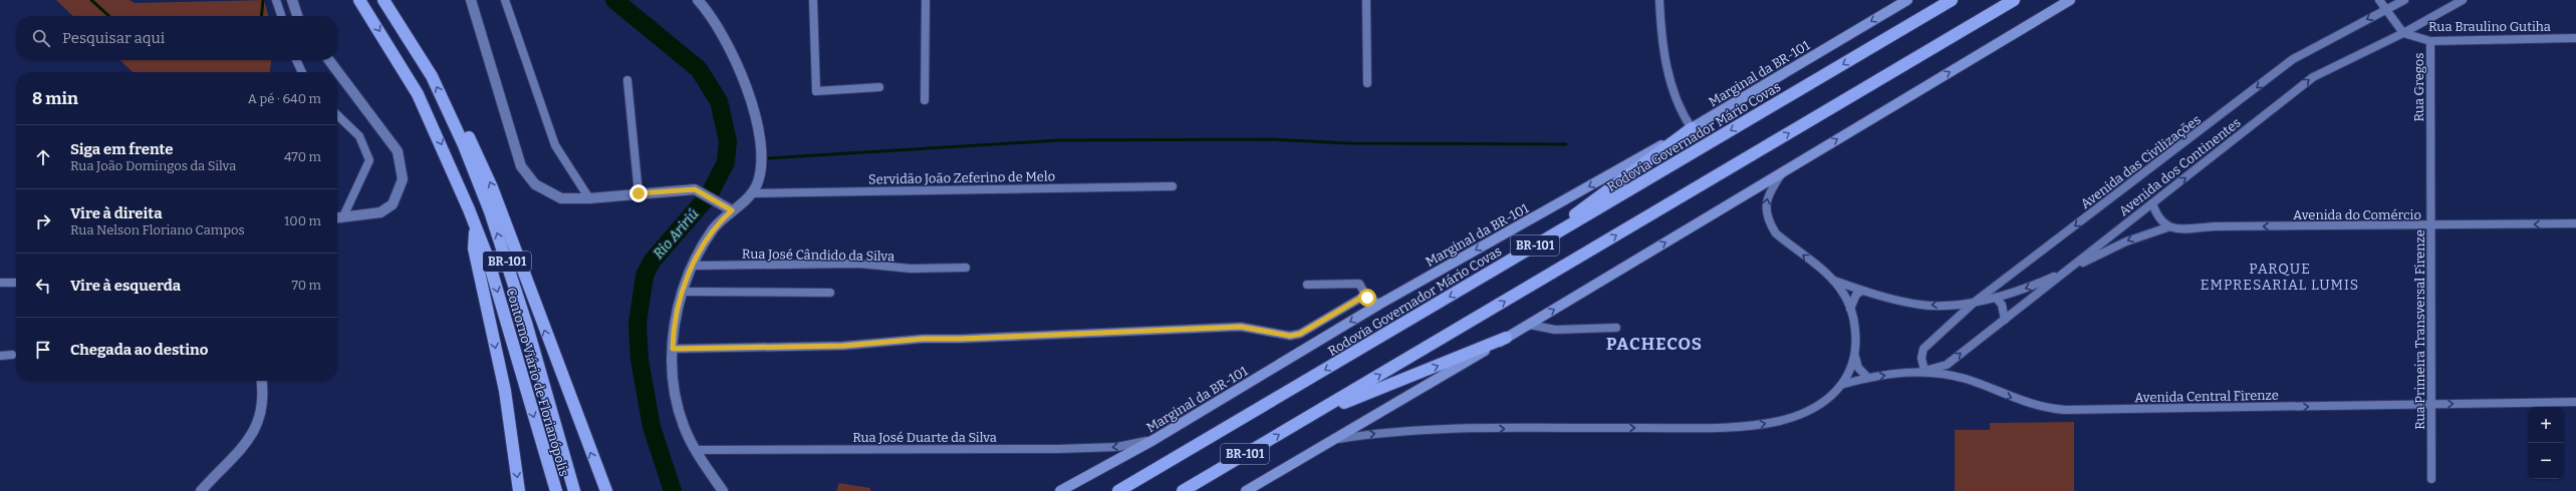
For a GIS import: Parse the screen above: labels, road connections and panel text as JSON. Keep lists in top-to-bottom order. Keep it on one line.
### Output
{"streets":{"highway":["Rodovia Governador Mário Covas","BR-101","Contorno Viário de Florianópolis"],"main road":["Marginal da BR-101"],"street":["Rua Braulino Gutiha","Rua Gregos","Avenida das Civilizações","Avenida dos Continentes","Servidão João Zeferino de Melo","Avenida do Comércio","Rua José Cândido da Silva","Rua Primeira Transversal Firenze","Avenida Central Firenze","Rua José Duarte da Silva"]},"crossings":[["Rua Braulino Gutiha","Rua Gregos"],["Rua Braulino Gutiha","Avenida dos Continentes"],["Marginal da BR-101","Rua José Duarte da Silva"],["Rua Gregos","Rua Primeira Transversal Firenze"],["Avenida das Civilizações","Avenida dos Continentes"],["Avenida das Civilizações","Avenida Central Firenze"],["Avenida dos Continentes","Avenida do Comércio"],["Avenida dos Continentes","Avenida Central Firenze"],["Avenida do Comércio","Rua Primeira Transversal Firenze"],["BR-101","Contorno Viário de Florianópolis"],["Rua Primeira Transversal Firenze","Avenida Central Firenze"]],"one_way":["Avenida das Civilizações","Avenida dos Continentes","Avenida do Comércio","Avenida Central Firenze","Rua José Duarte da Silva"],"districts":["PARQUE EMPRESARIAL LUMIS","PACHECOS"],"water":["Rio Aririú"],"page":{"search":"Pesquisar aqui","heading":["8 min","A pé · 640 m"],"list":[["Siga em frente","Rua João Domingos da Silva","470 m"],["Vire à direita","Rua Nelson Floriano Campos","100 m"],["Vire à esquerda","70 m"],"Chegada ao destino"],"map_buttons":["+","−"]}}
